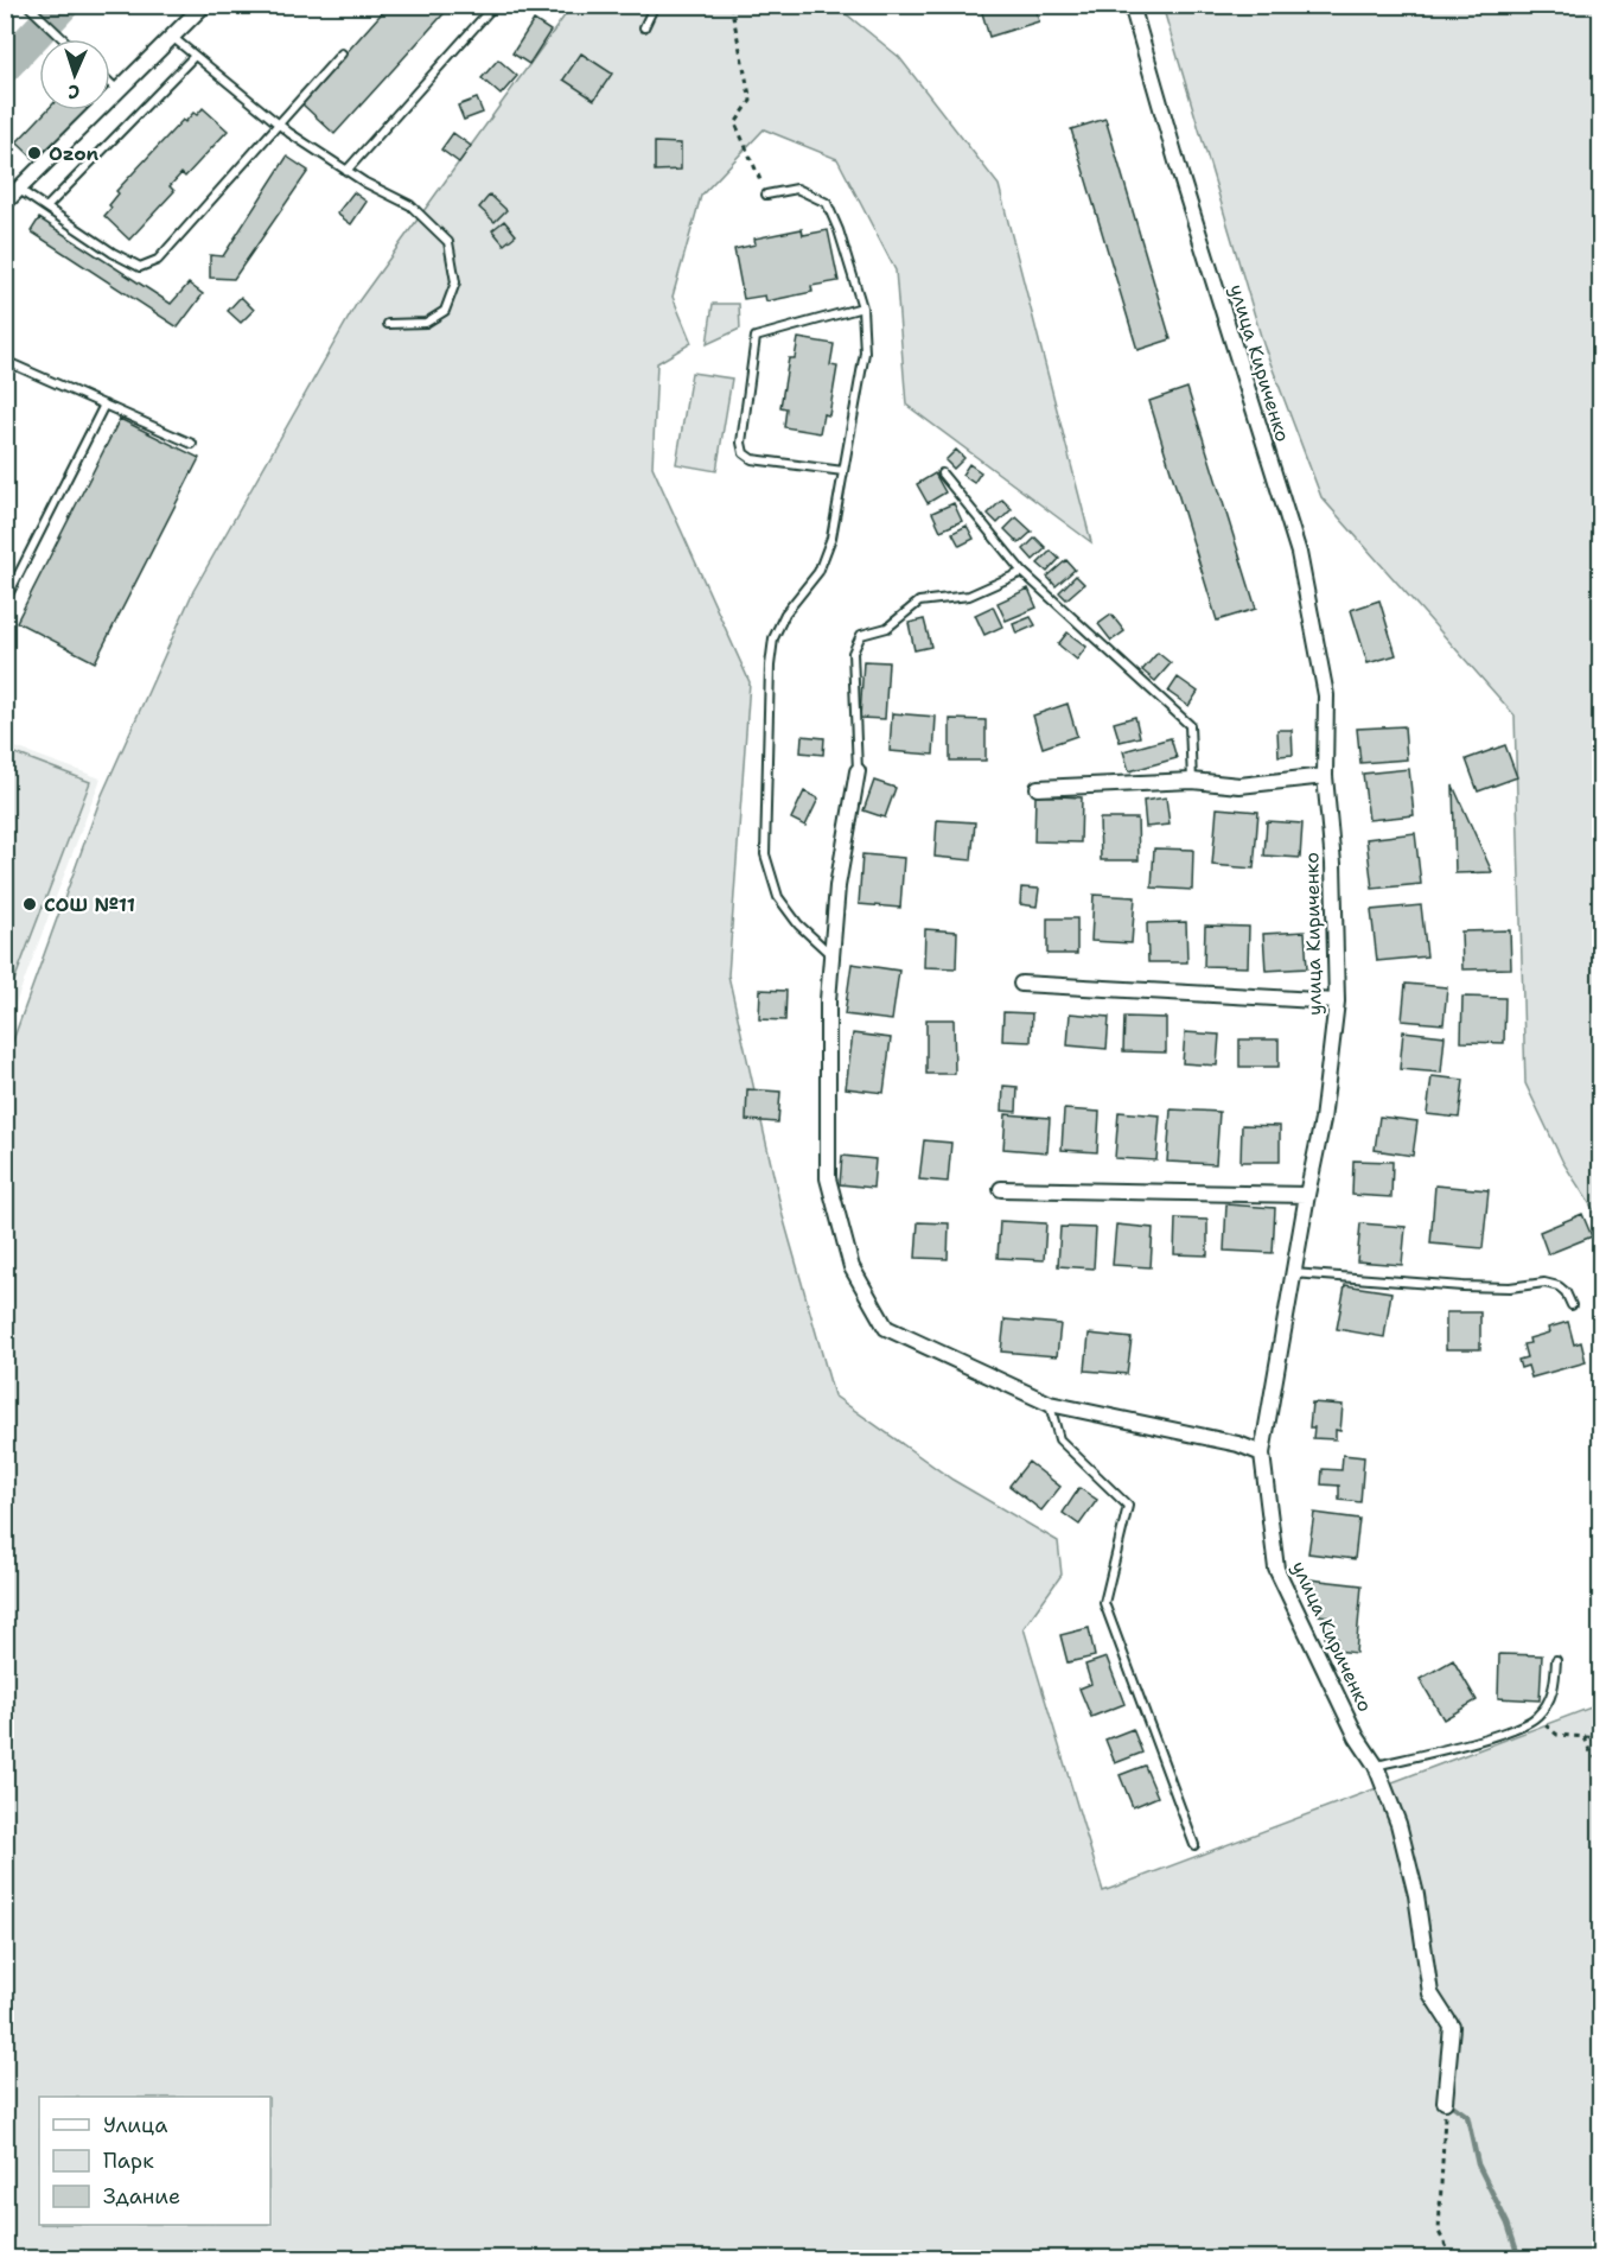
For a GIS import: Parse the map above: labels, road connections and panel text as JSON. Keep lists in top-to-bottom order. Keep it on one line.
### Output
{"streets":{"street":["улица Кириченко"]},"places":["Ozon","СОШ №11"],"legend":["Улица","Парк","Здание"],"north":"bottom"}
